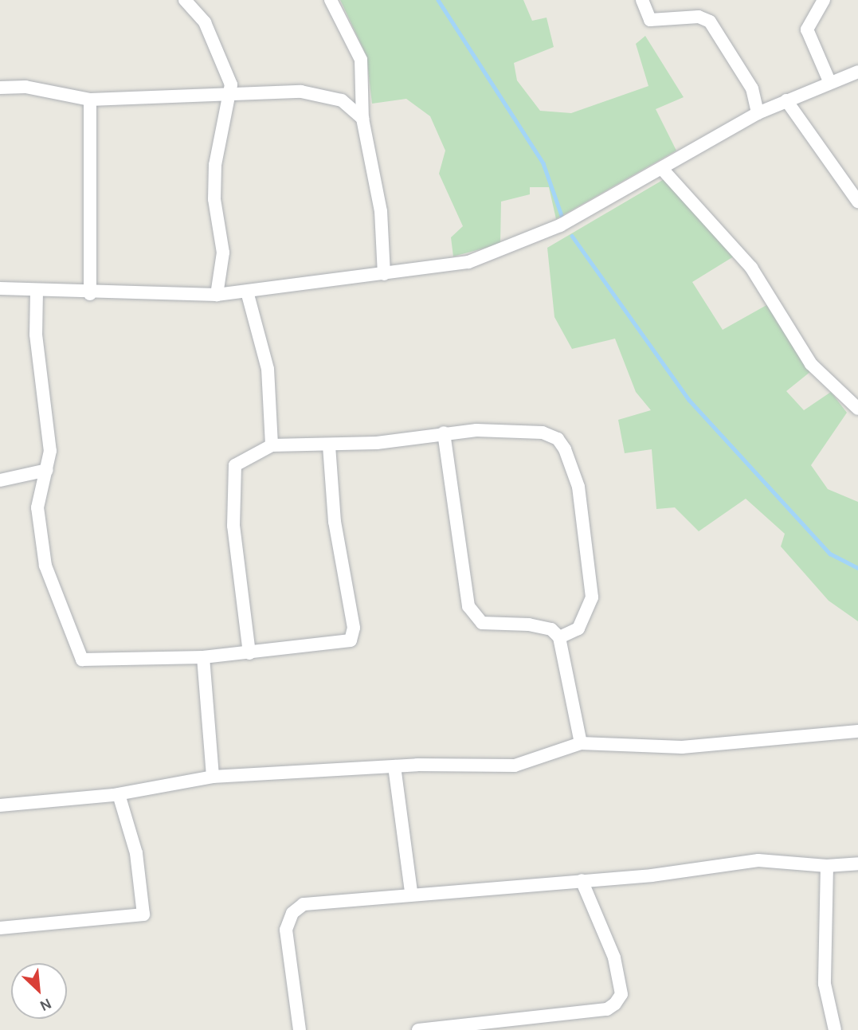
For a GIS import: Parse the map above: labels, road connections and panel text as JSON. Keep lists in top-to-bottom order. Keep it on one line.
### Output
{"north":"bottom right"}
